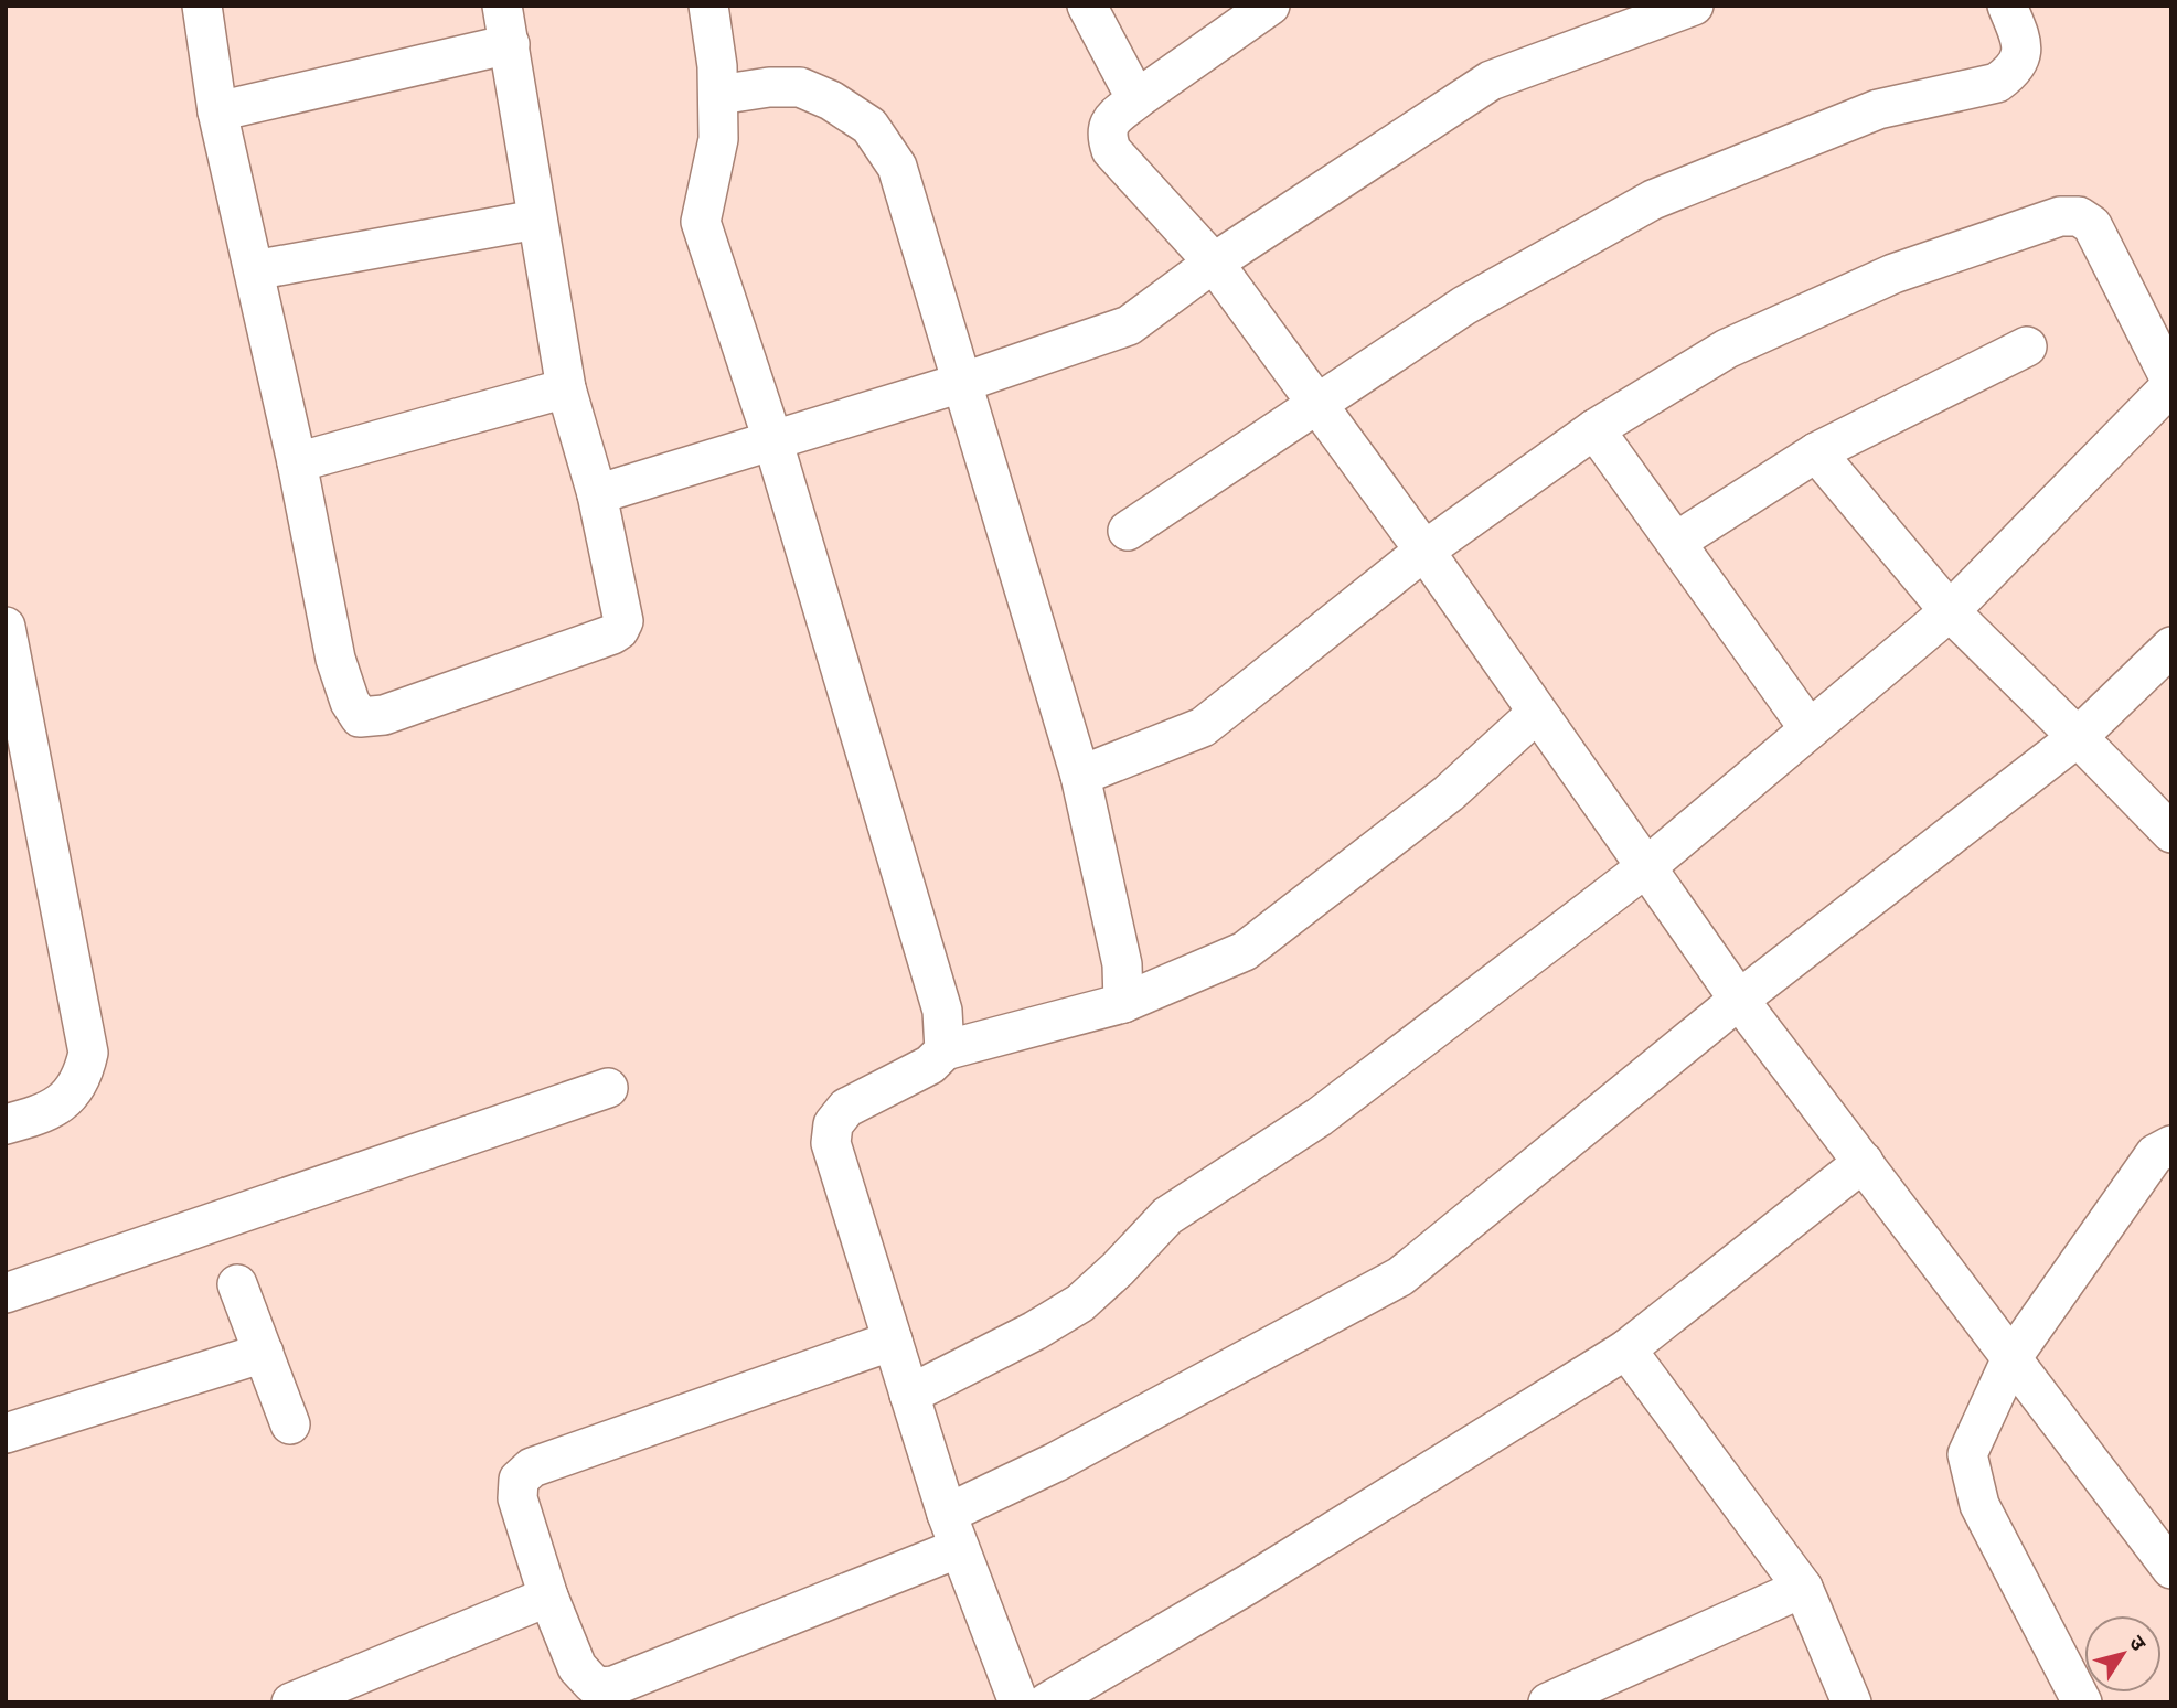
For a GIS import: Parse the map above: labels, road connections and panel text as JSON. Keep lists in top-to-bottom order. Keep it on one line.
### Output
{"north":"top right"}
